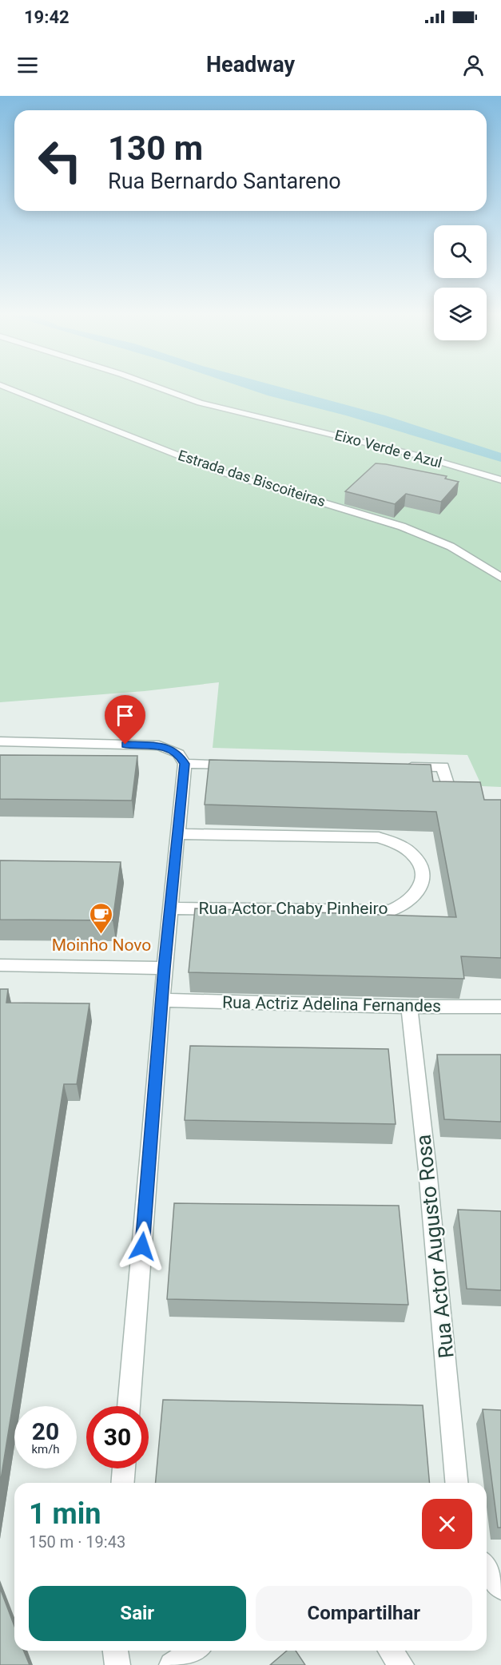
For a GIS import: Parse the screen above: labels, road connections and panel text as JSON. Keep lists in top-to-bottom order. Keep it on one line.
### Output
{"streets":{"street":["Eixo Verde e Azul","Estrada das Biscoiteiras","Rua Actor Chaby Pinheiro","Rua Actriz Adelina Fernandes","Rua Actor Augusto Rosa"]},"crossings":[["Rua Actriz Adelina Fernandes","Rua Actor Augusto Rosa"]],"places":{"cafe":["Moinho Novo"]},"page":{"status":"19:42","header":"Headway","turn":["130 m","Rua Bernardo Santareno"],"speed":"20 km/h","limit":"30","heading":["1 min","150 m · 19:43"],"buttons":["Sair","Compartilhar"]}}
